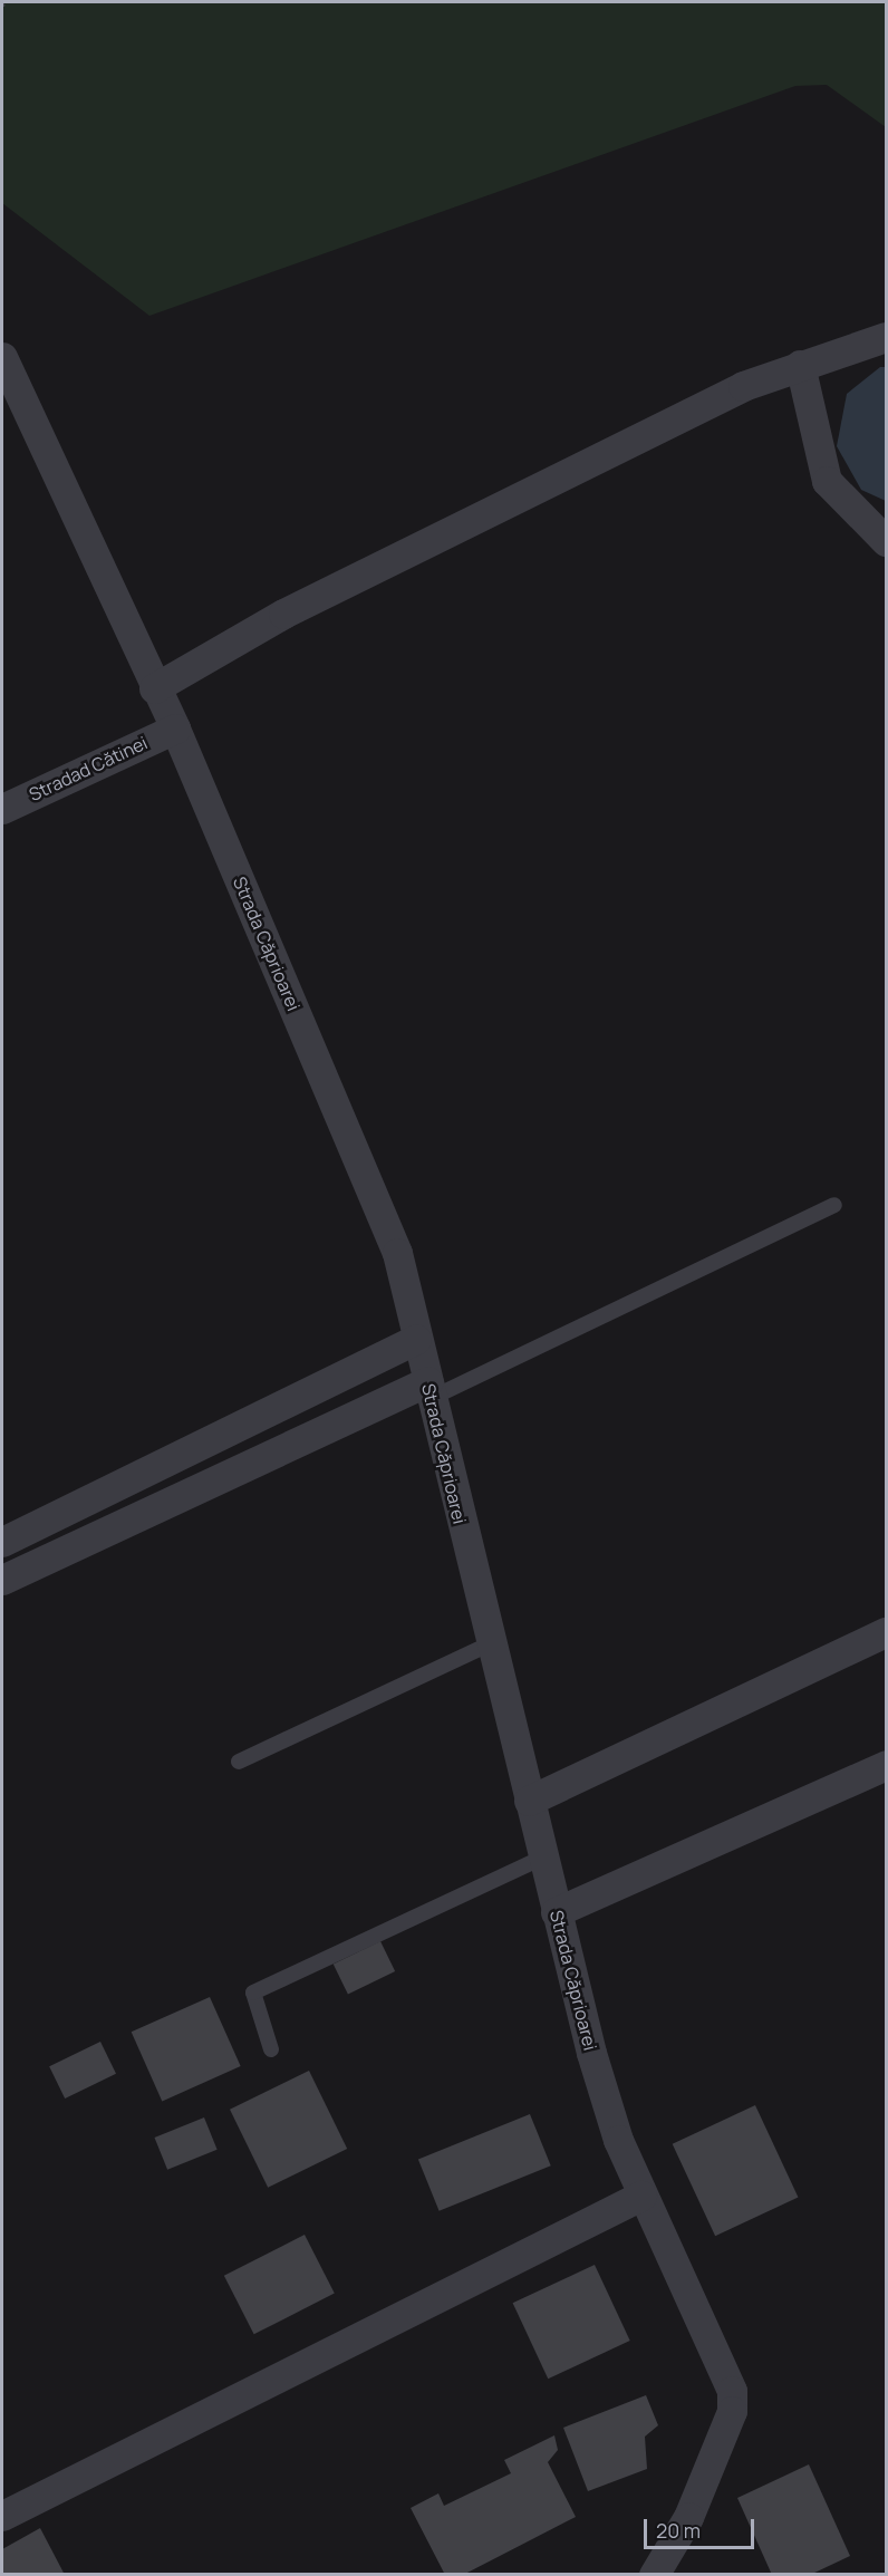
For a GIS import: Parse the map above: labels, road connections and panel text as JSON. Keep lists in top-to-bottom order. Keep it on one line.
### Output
{"streets":{"street":["Stradad Cătinei","Strada Căprioarei"]},"crossings":[["Stradad Cătinei","Strada Căprioarei"]],"scale_bar":"20 m"}
